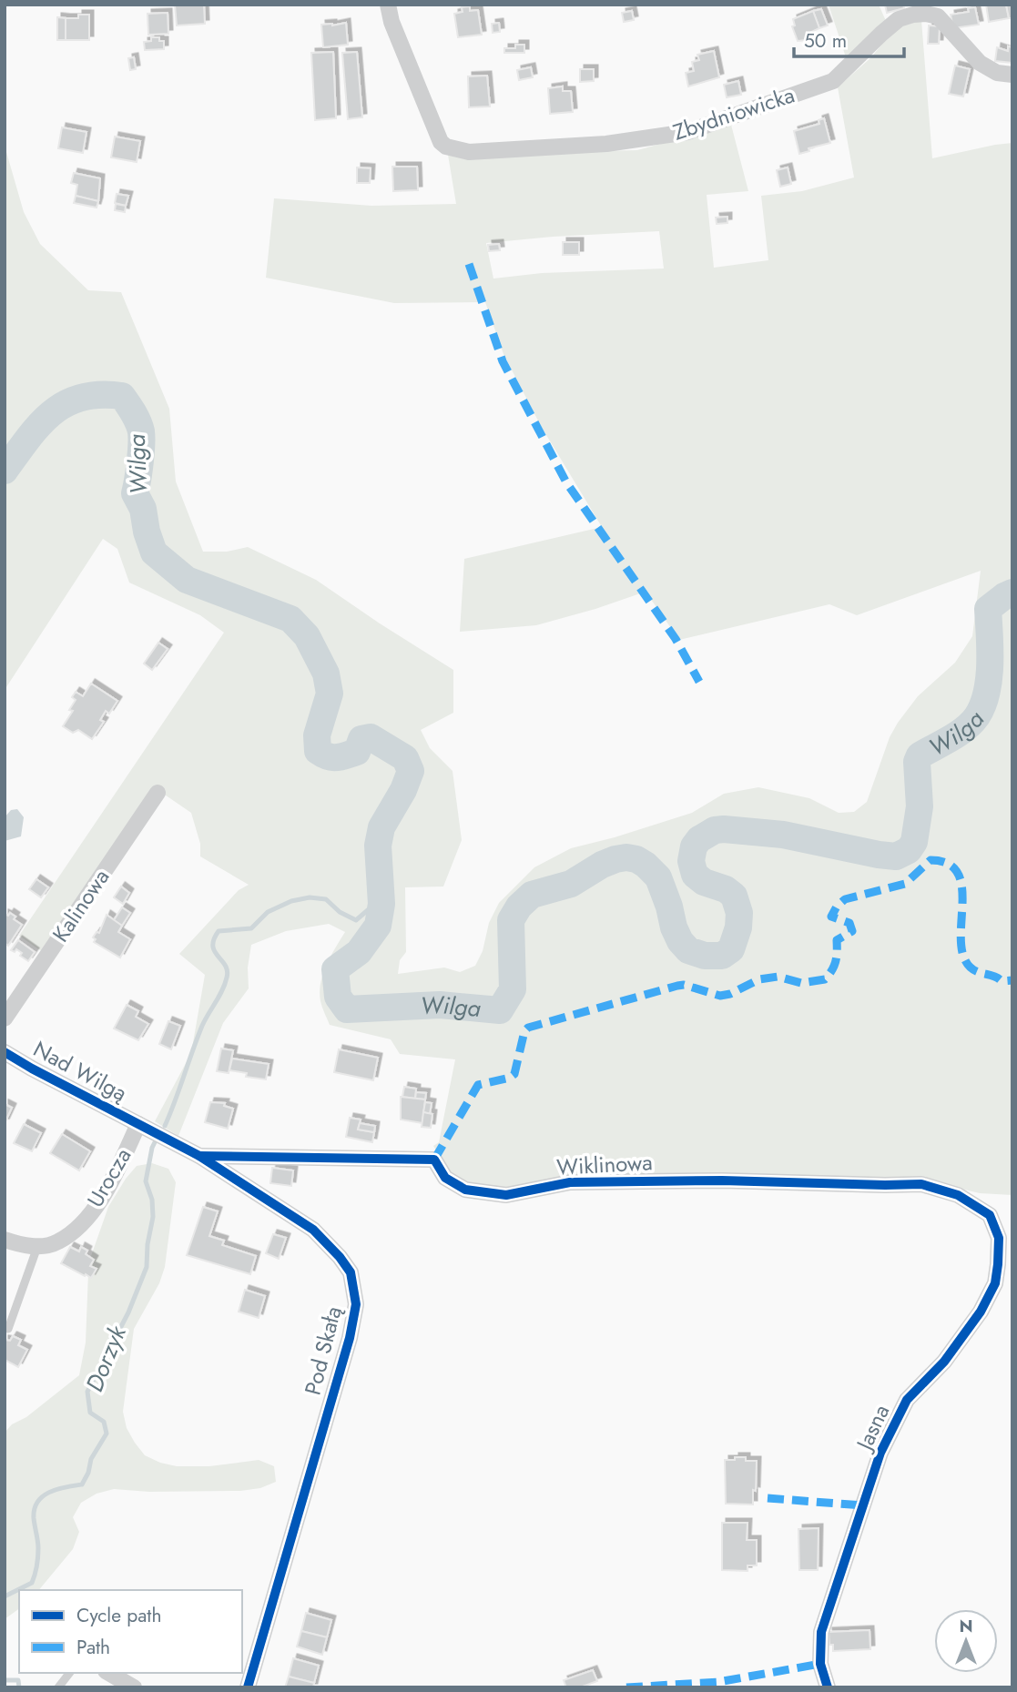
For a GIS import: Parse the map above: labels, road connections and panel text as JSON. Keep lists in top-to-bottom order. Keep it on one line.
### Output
{"streets":{"street":["Zbydniowicka","Kalinowa","Nad Wilgą","Wiklinowa","Urocza","Pod Skałą","Jasna"]},"crossings":[["Nad Wilgą","Urocza"],["Nad Wilgą","Pod Skałą"],["Wiklinowa","Pod Skałą"],["Wiklinowa","Jasna"],["Urocza","Pod Skałą"]],"water":["Wilga","Dorzyk"],"legend":["Cycle path","Path"],"scale_bar":"50 m","north":"top"}
